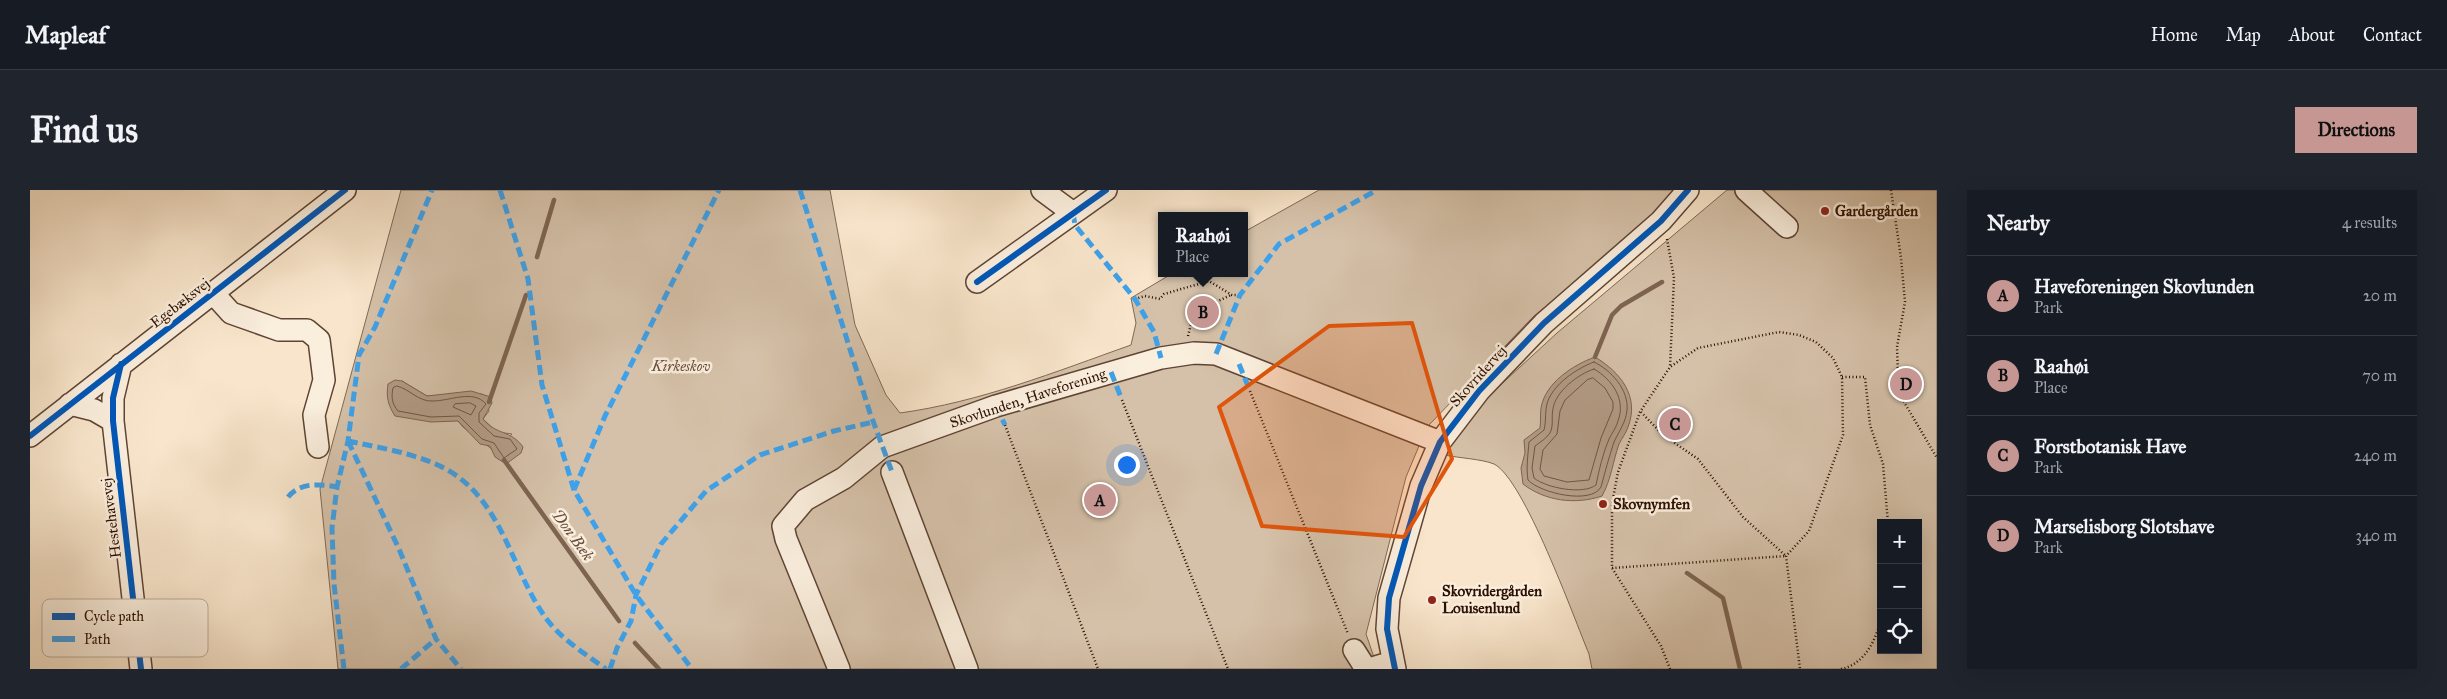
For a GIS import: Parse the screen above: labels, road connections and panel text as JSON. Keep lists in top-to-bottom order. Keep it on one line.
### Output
{"streets":{"street":["Egebæksvej","Skovridervej","Skovlunden, Haveforening","Hestehavevej"]},"crossings":[["Egebæksvej","Hestehavevej"],["Skovridervej","Skovlunden, Haveforening"]],"water":["Don Bæk"],"parks":["Kirkeskov"],"places":["Gardergården","Skovnymfen","Skovridergården Louisenlund"],"legend":["Cycle path","Path"],"page":{"header":"Mapleaf","nav":["Home","Map","About","Contact"],"buttons":"Directions","title":"Find us","heading":["Nearby","4 results"],"popup":["Raahøi","Place"],"list":[{"mark":"A","name":"Haveforeningen Skovlunden","note":"Park","value":"20 m"},{"mark":"B","name":"Raahøi","note":"Place","value":"70 m"},{"mark":"C","name":"Forstbotanisk Have","note":"Park","value":"240 m"},{"mark":"D","name":"Marselisborg Slotshave","note":"Park","value":"340 m"}],"pins":["B","D","C","A"],"map_buttons":["+","−"]}}
